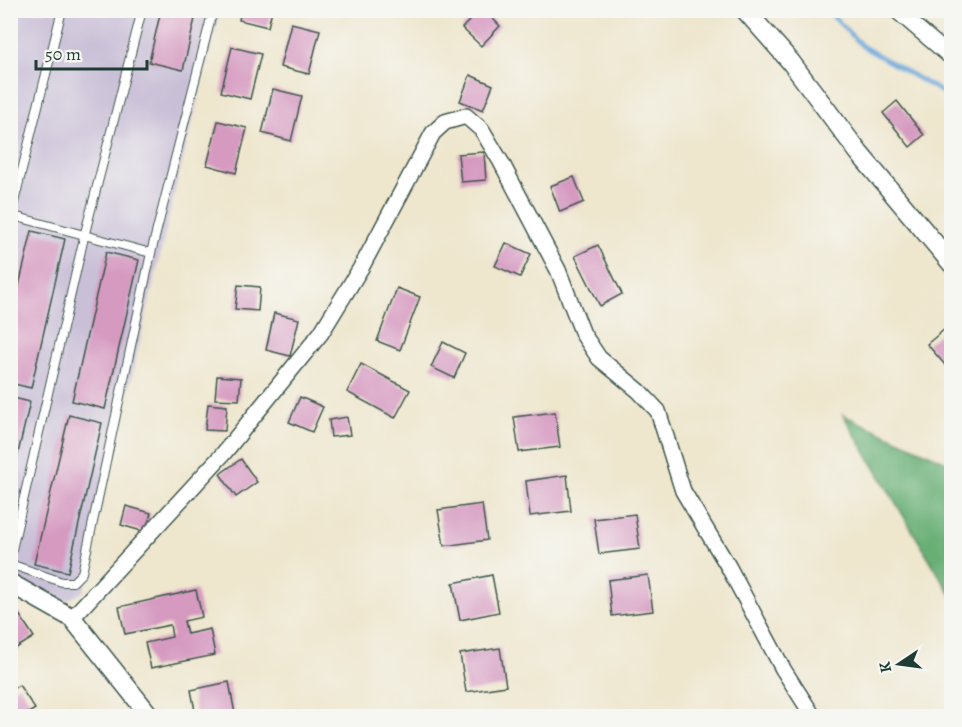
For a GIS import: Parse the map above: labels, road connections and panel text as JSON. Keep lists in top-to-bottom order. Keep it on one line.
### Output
{"scale_bar":"50 m","north":"left"}
